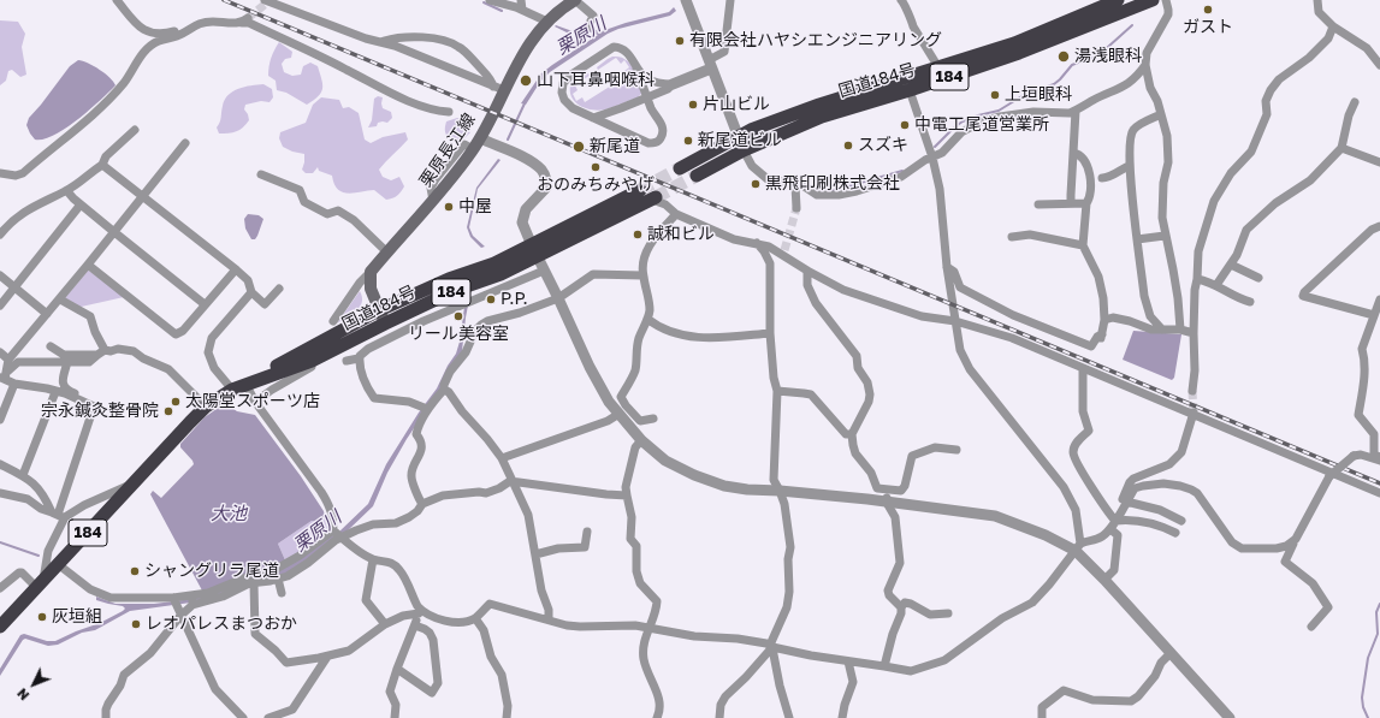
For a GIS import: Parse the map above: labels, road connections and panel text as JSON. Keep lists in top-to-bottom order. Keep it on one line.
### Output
{"streets":{"highway":["184","国道184号"],"main road":["栗原長江線"]},"water":["栗原川","大池"],"places":["ガスト","有限会社ハヤシエンジニアリング","湯浅眼科","山下耳鼻咽喉科","上垣眼科","片山ビル","中電工尾道営業所","新尾道ビル","スズキ","新尾道","おのみちみやげ","黒飛印刷株式会社","中屋","誠和ビル","P.P.","リール美容室","太陽堂スポーツ店","宗永鍼灸整骨院","シャングリラ尾道","灰垣組","レオパレスまつおか"],"north":"bottom left"}
